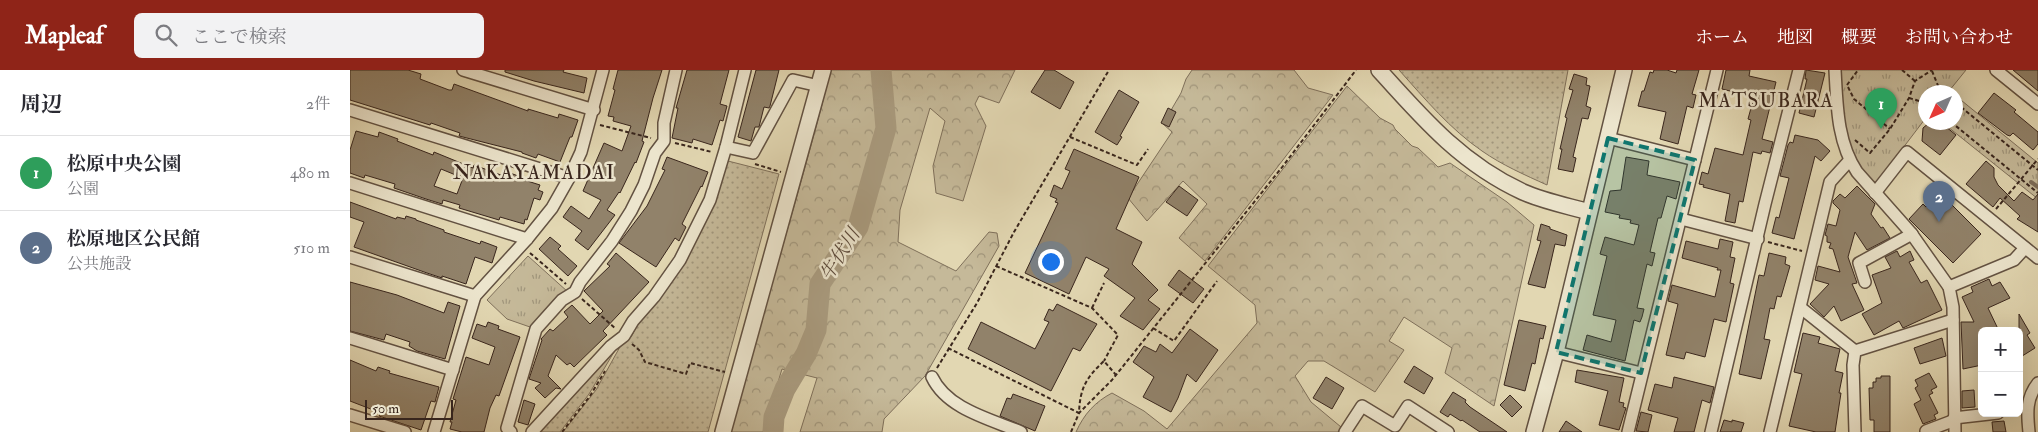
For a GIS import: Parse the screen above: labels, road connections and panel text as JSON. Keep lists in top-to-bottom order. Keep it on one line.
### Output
{"districts":["MATSUBARA","NAKAYAMADAI"],"water":["牛伏川"],"scale_bar":"50 m","north":"bottom left","page":{"header":"Mapleaf","search":"ここで検索","nav":["ホーム","地図","概要","お問い合わせ"],"heading":["周辺","2件"],"pins":["1","2"],"list":[{"mark":"1","name":"松原中央公園","note":"公園","value":"480 m"},{"mark":"2","name":"松原地区公民館","note":"公共施設","value":"510 m"}],"map_buttons":["+","−"],"scale":"50 m"}}
